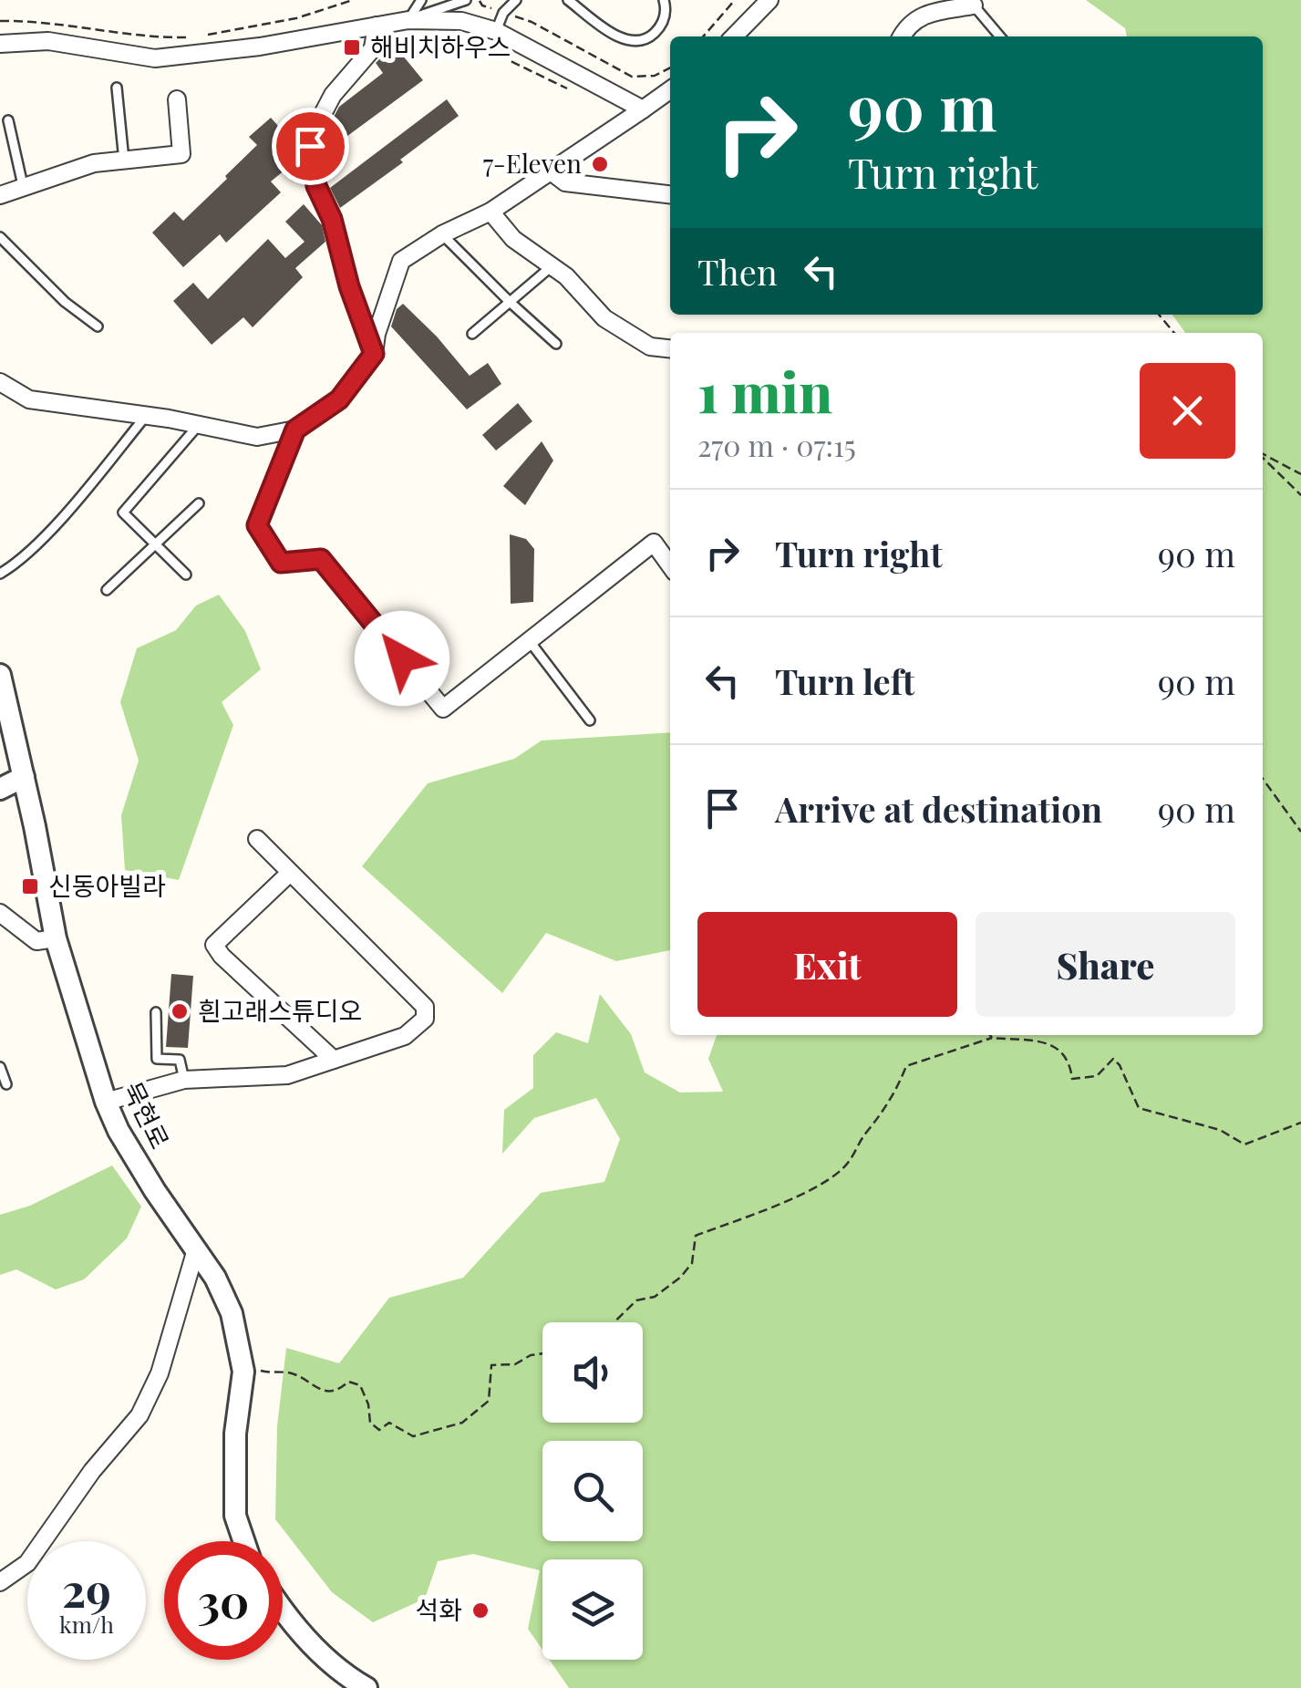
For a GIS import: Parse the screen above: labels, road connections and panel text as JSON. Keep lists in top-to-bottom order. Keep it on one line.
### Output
{"streets":{"street":["묵현로"]},"places":{"transit":["해비치하우스","신동아빌라"],"other":["7-Eleven","흰고래스튜디오","석화"]},"page":{"turn":["90 m","Turn right"],"then":"Then","heading":["1 min","270 m · 07:15"],"list":[{"name":"Turn right","value":"90 m"},{"name":"Turn left","value":"90 m"},{"name":"Arrive at destination","value":"90 m"}],"buttons":["Exit","Share"],"speed":"29 km/h","limit":"30"}}
